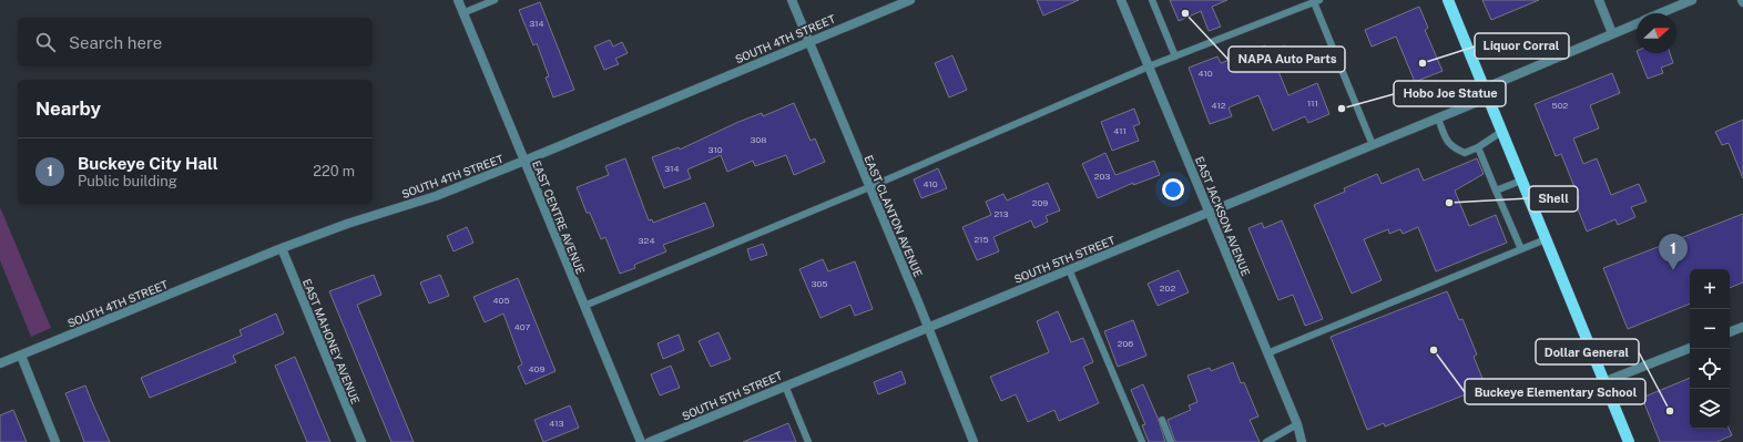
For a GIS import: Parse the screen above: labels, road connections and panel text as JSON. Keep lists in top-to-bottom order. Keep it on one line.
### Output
{"streets":{"street":["SOUTH 4TH STREET","EAST CLANTON AVENUE","EAST JACKSON AVENUE","EAST CENTRE AVENUE","SOUTH 5TH STREET","EAST MAHONEY AVENUE"]},"crossings":[["SOUTH 4TH STREET","EAST CLANTON AVENUE"],["SOUTH 4TH STREET","EAST CENTRE AVENUE"],["SOUTH 4TH STREET","EAST MAHONEY AVENUE"],["EAST CLANTON AVENUE","SOUTH 5TH STREET"],["EAST JACKSON AVENUE","SOUTH 5TH STREET"]],"places":["NAPA Auto Parts","Liquor Corral","Hobo Joe Statue","Shell","Buckeye Elementary School","Dollar General"],"house_numbers":["314","410","111","412","502","411","308","310","314","203","410","209","213","215","324","305","202","405","407","206","409","413"],"north":"right","page":{"search":"Search here","heading":"Nearby","list":[{"mark":"1","name":"Buckeye City Hall","note":"Public building","value":"220 m"}],"pins":"1","map_buttons":["+","−"]}}
